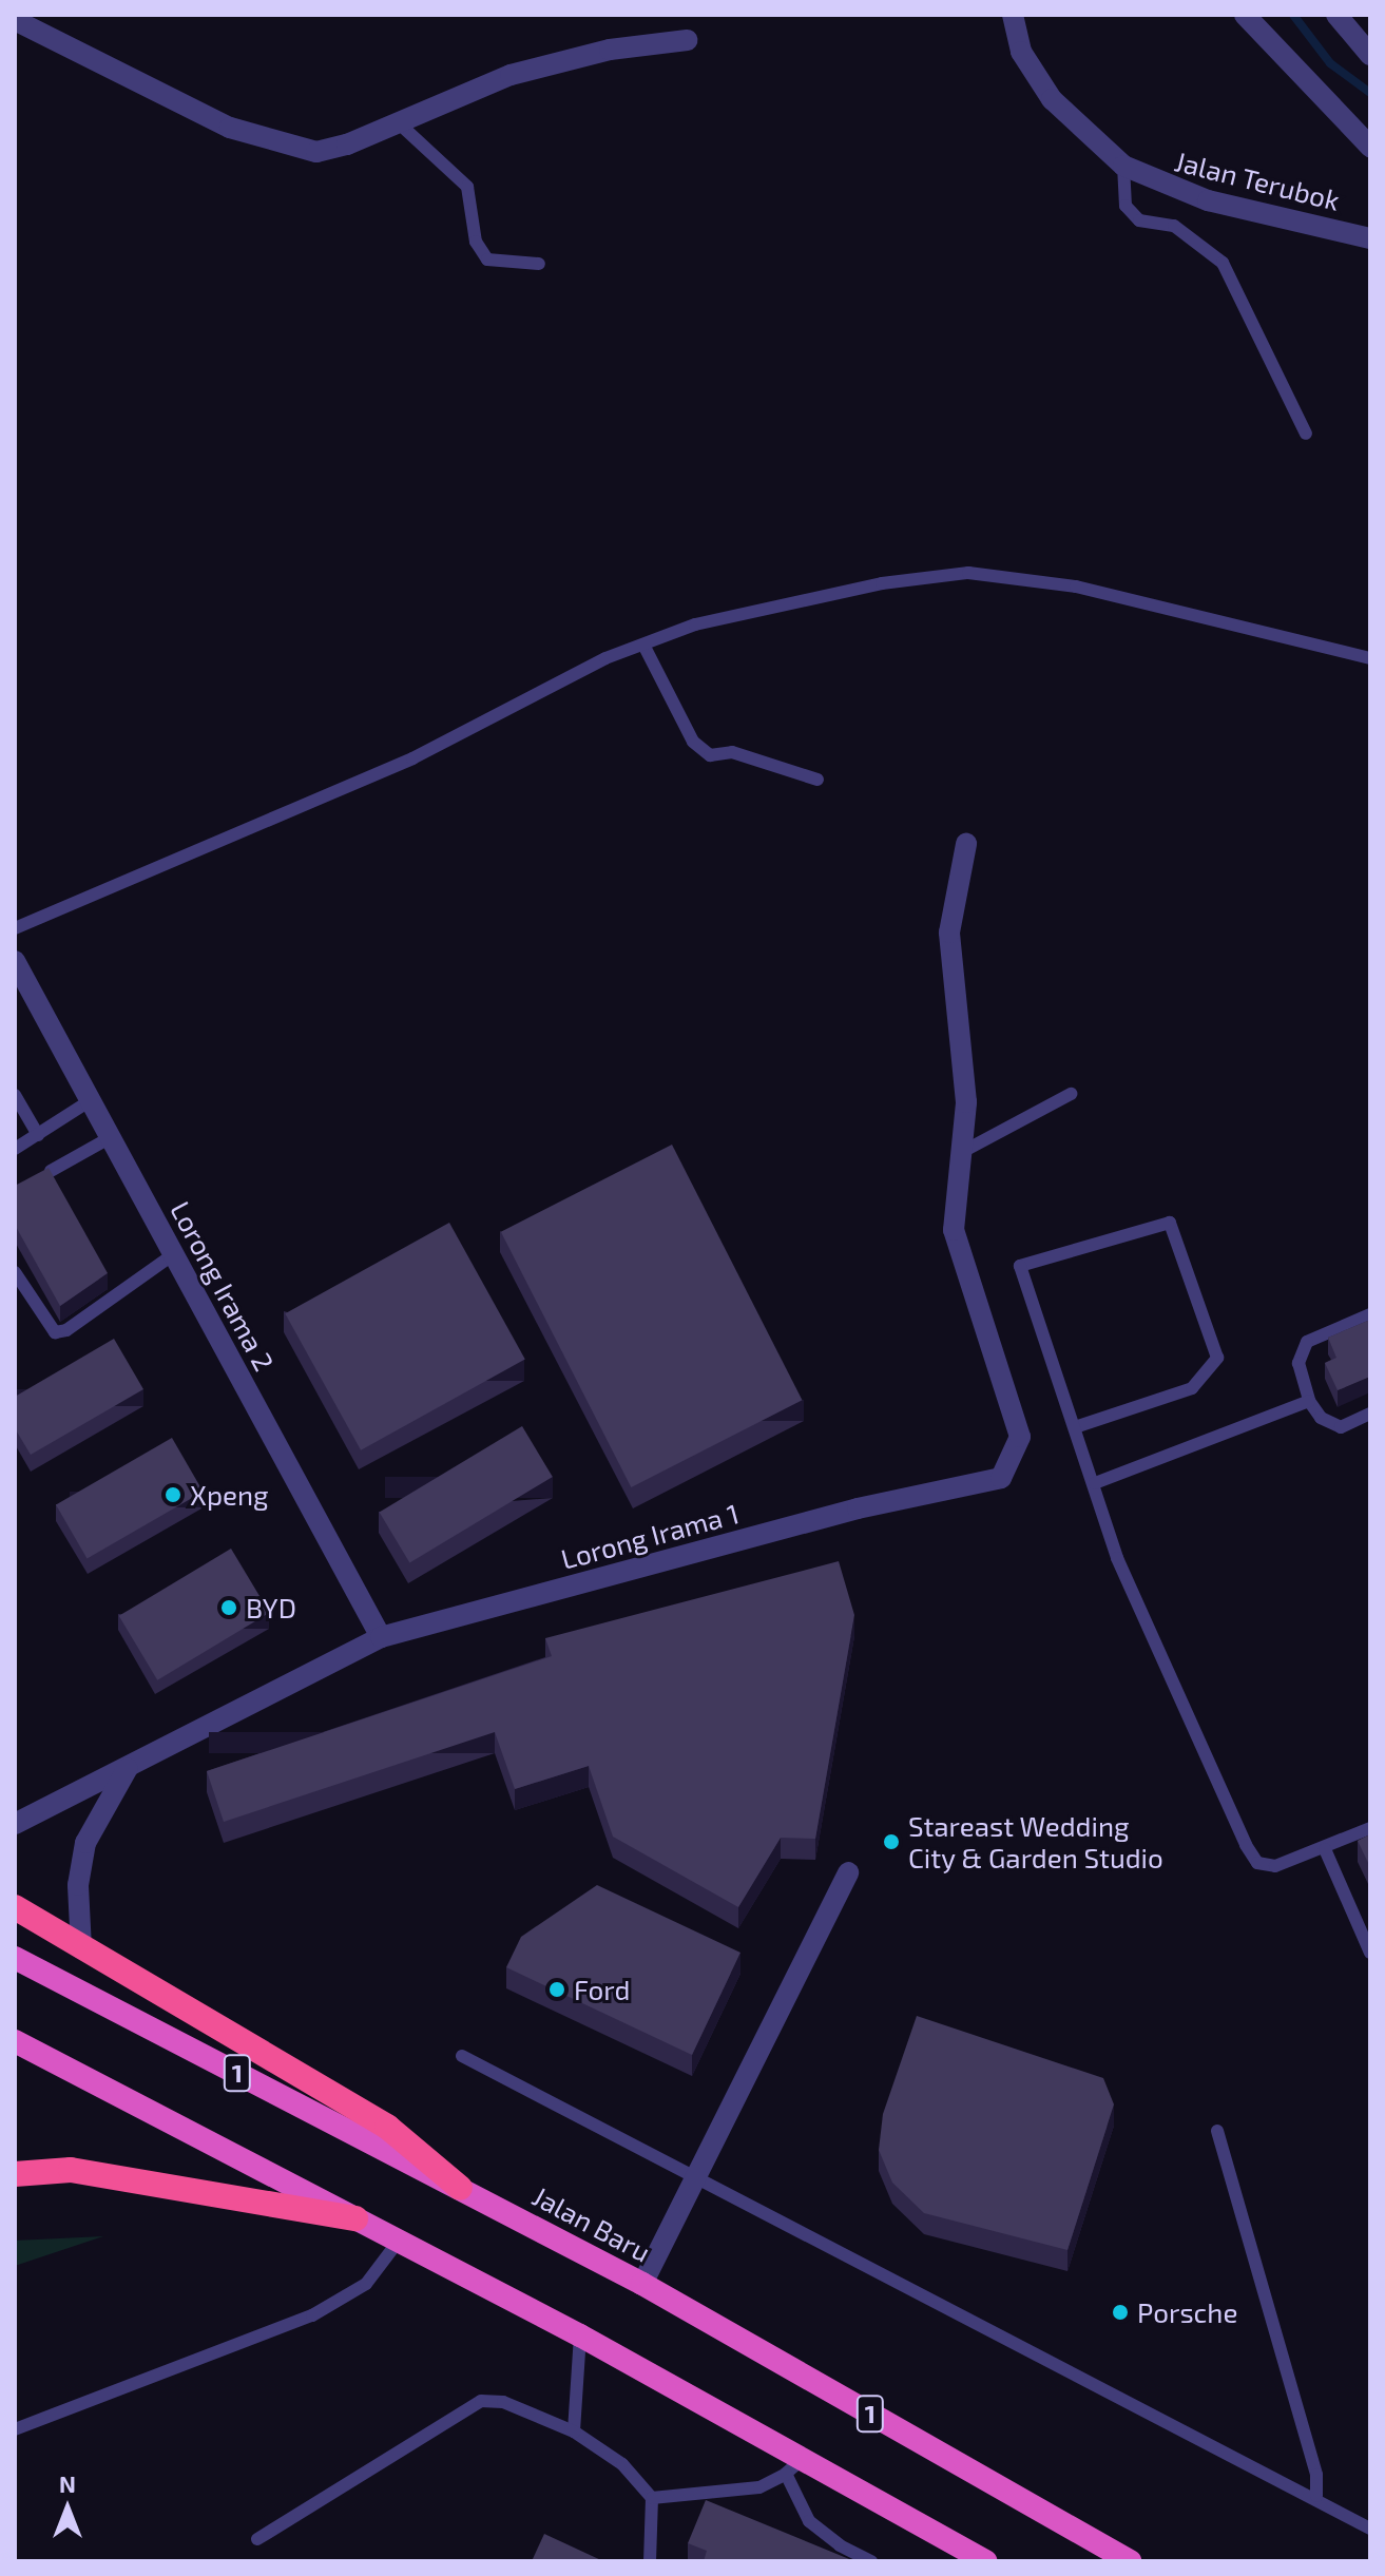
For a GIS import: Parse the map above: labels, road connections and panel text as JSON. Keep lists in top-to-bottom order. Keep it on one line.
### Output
{"streets":{"highway":["1","Jalan Baru"],"street":["Jalan Terubok","Lorong Irama 2","Lorong Irama 1"]},"crossings":[["Lorong Irama 2","Lorong Irama 1"]],"places":["Xpeng","BYD","Stareast Wedding City & Garden Studio","Ford","Porsche"],"north":"top"}
